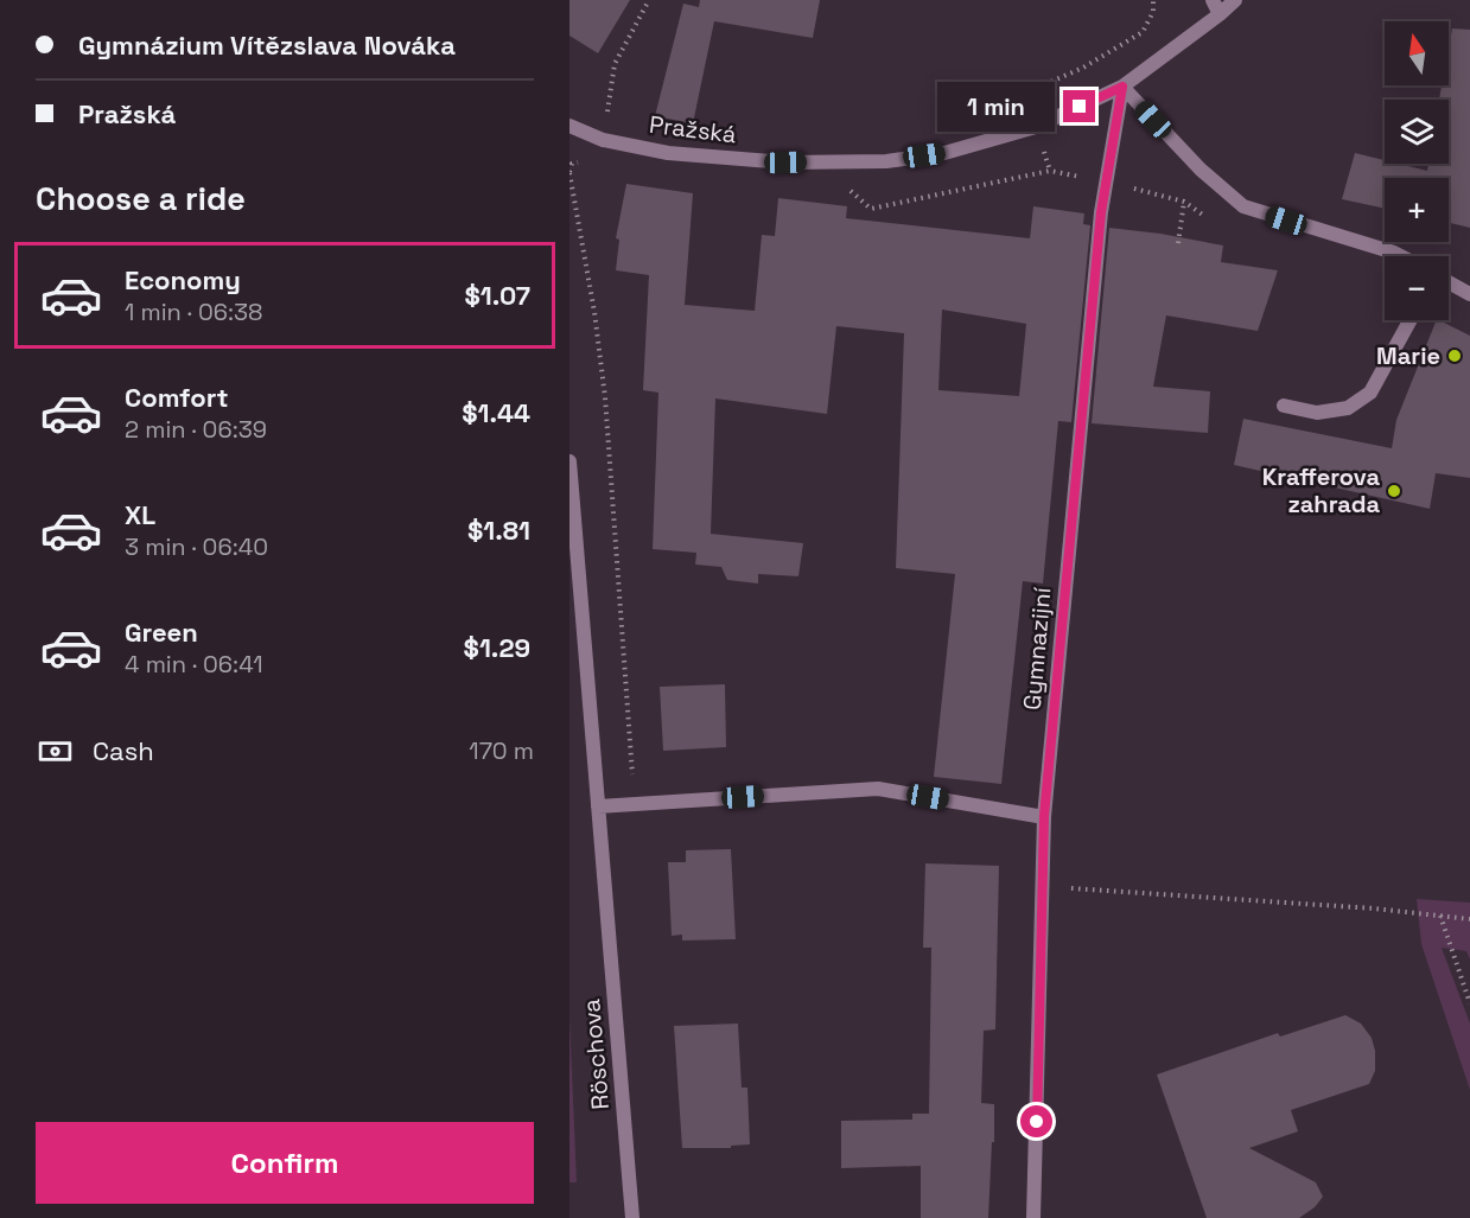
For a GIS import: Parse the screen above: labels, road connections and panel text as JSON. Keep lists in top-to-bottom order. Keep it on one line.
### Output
{"streets":{"street":["Pražská","Gymnazijní","Röschova"]},"crossings":[["Pražská","Gymnazijní"]],"places":["Marie","Krafferova zahrada"],"north":"top","page":{"banner":["Gymnázium Vítězslava Nováka","Pražská"],"map_buttons":["+","−"],"bubble":"1 min","heading":"Choose a ride","list":[{"name":"Economy","note":"1 min · 06:38","value":"$1.07"},{"name":"Comfort","note":"2 min · 06:39","value":"$1.44"},{"name":"XL","note":"3 min · 06:40","value":"$1.81"},{"name":"Green","note":"4 min · 06:41","value":"$1.29"}],"pay":["Cash","170 m"],"buttons":"Confirm"}}
